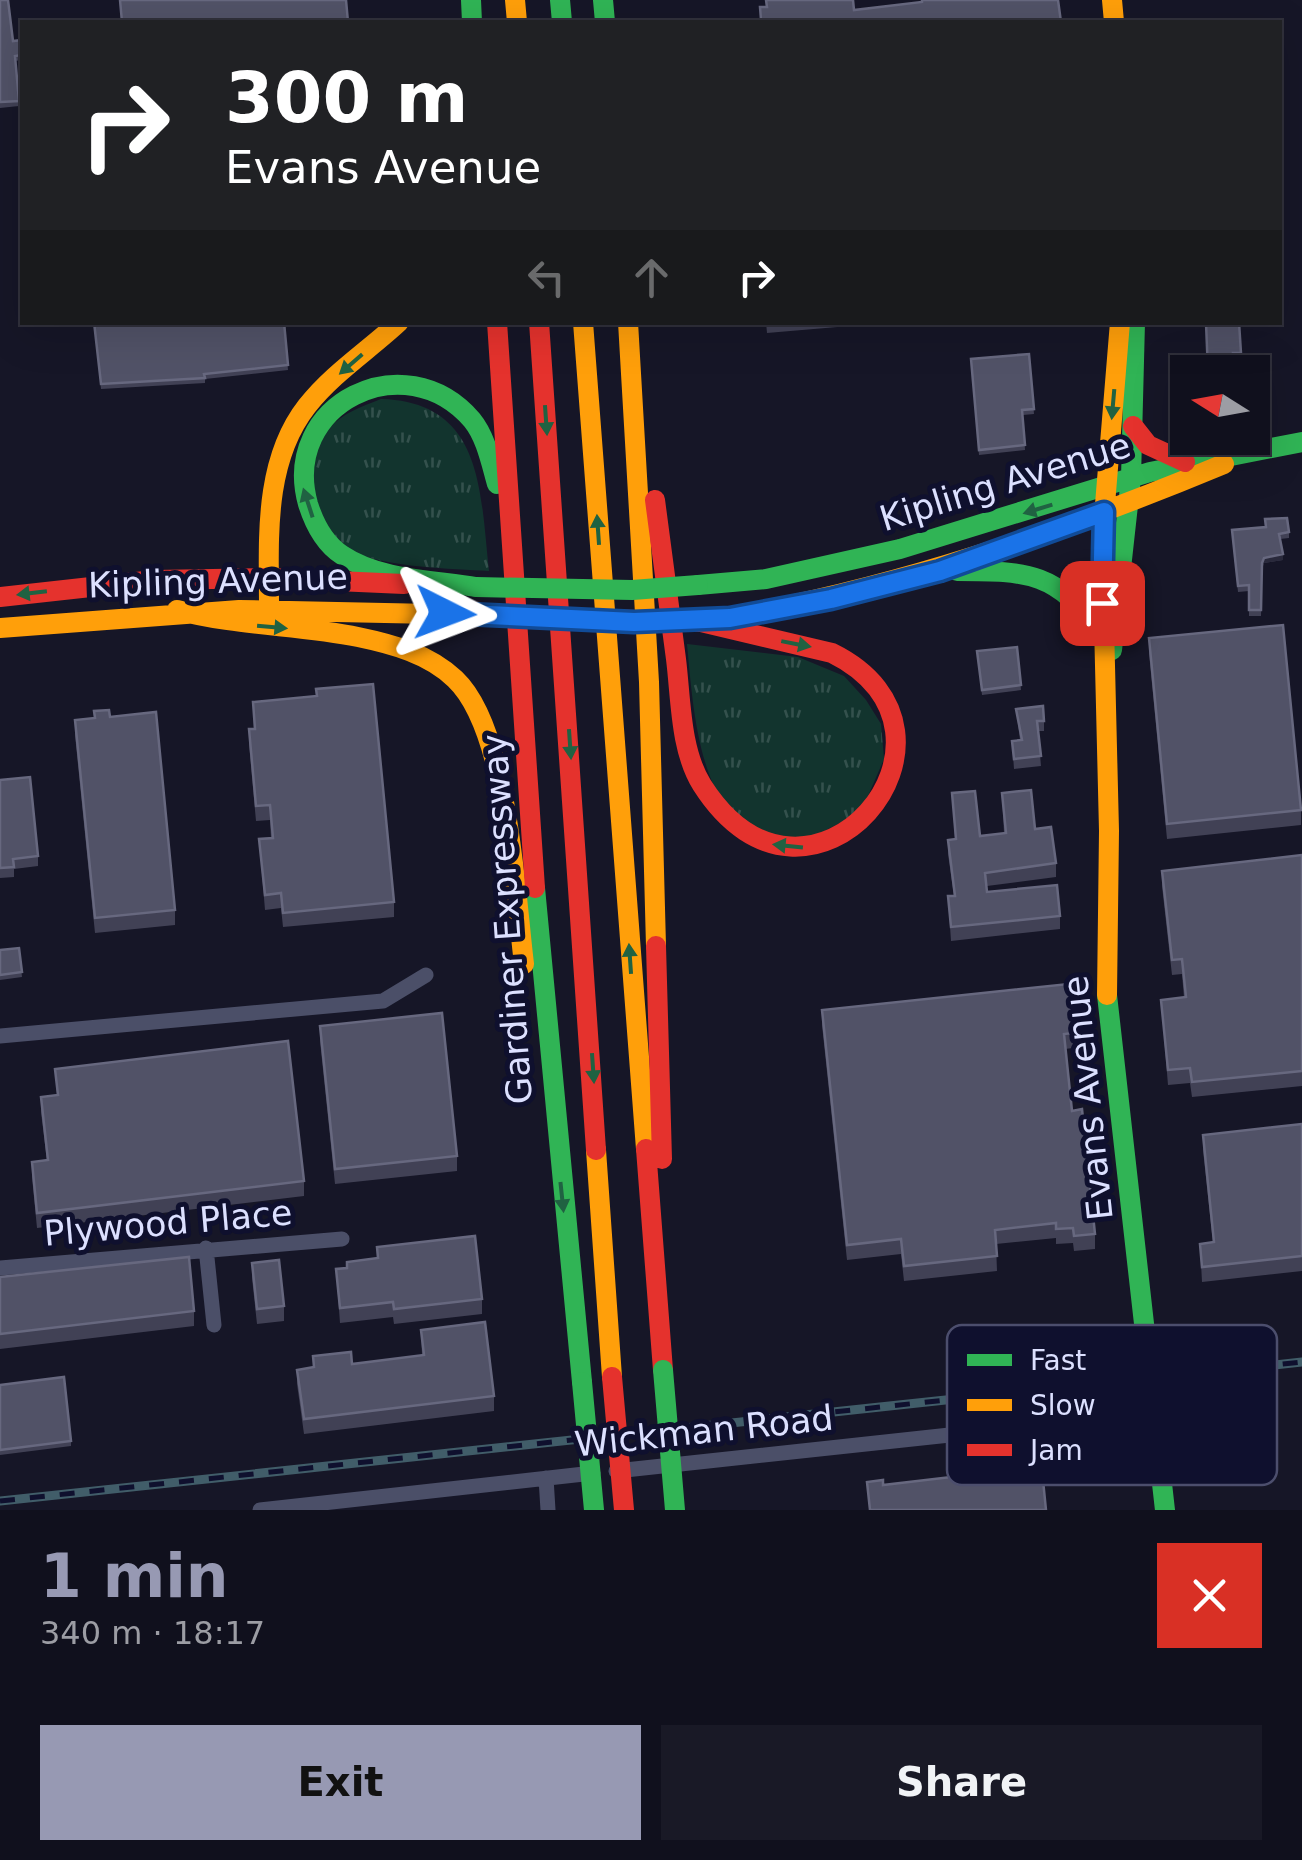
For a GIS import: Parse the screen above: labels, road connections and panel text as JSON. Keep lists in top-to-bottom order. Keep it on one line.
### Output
{"streets":{"main road":["Kipling Avenue","Gardiner Expressway","Evans Avenue"],"street":["Plywood Place","Wickman Road"]},"crossings":[["Kipling Avenue","Evans Avenue"]],"legend":["Fast","Slow","Jam"],"north":"left","page":{"turn":["300 m","Evans Avenue"],"heading":["1 min","340 m · 18:17"],"buttons":["Exit","Share"]}}
